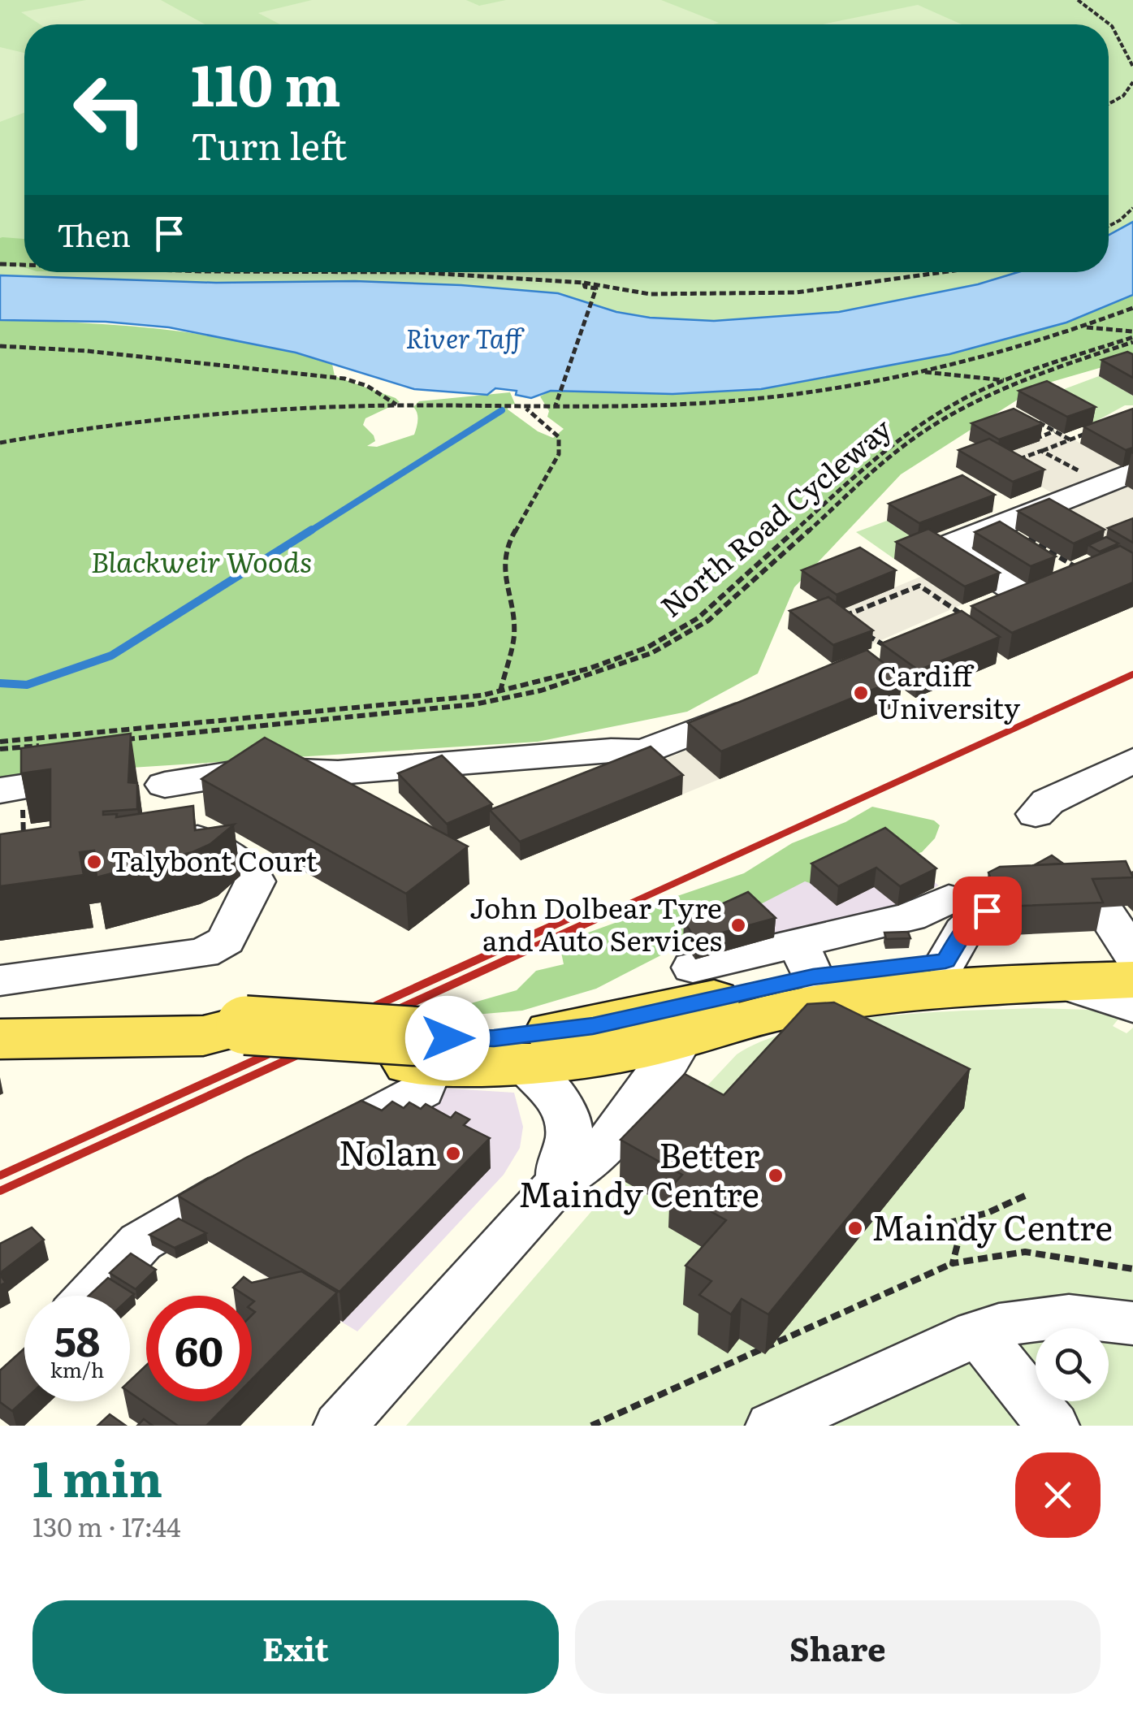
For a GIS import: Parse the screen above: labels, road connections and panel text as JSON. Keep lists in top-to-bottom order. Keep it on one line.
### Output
{"streets":{"path":["North Road Cycleway"]},"water":["River Taff"],"parks":["Blackweir Woods"],"places":["Cardiff University","Talybont Court","John Dolbear Tyre and Auto Services","Nolan","Better Maindy Centre","Maindy Centre"],"page":{"turn":["110 m","Turn left"],"then":"Then","speed":"58 km/h","limit":"60","heading":["1 min","130 m · 17:44"],"buttons":["Exit","Share"]}}
